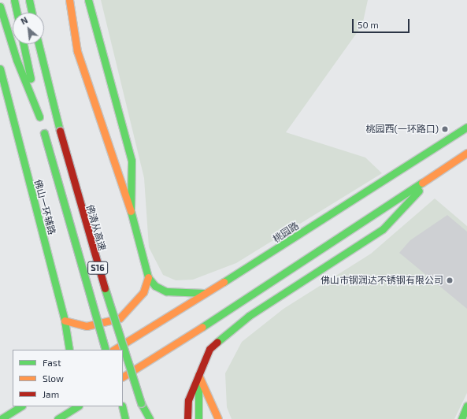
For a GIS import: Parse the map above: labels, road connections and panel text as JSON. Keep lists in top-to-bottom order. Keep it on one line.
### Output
{"streets":{"main road":["佛山一环辅路","佛清从高速","桃园路","S16"]},"places":["桃园西(一环路口)","佛山市钢润达不锈钢有限公司"],"legend":["Fast","Slow","Jam"],"scale_bar":"50 m","north":"top left"}
